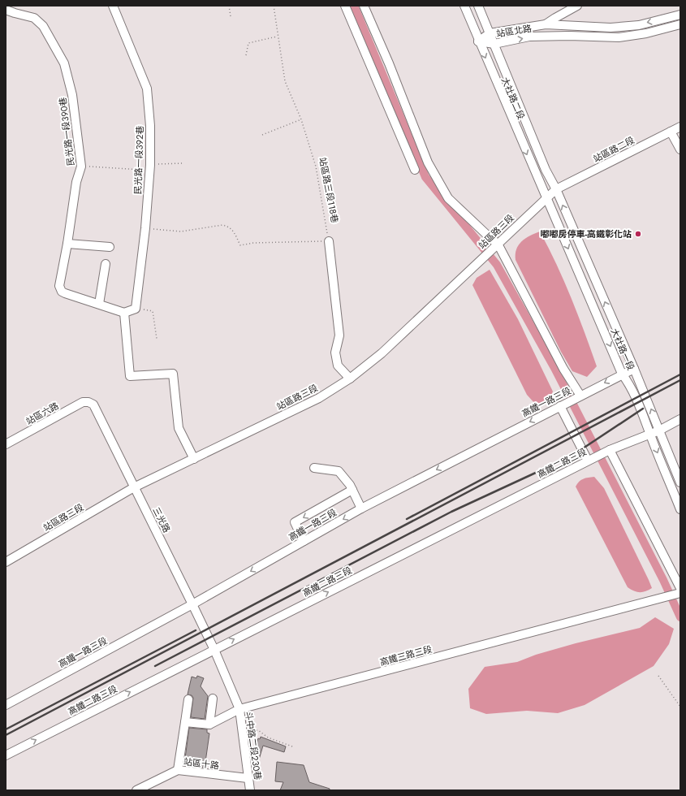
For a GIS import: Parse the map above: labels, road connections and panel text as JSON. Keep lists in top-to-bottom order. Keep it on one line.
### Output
{"streets":{"street":["站區北路","大社路二段","民光路一段390巷","站區路二段","民光路一段392巷","站區路三段","大社路一段","高鐵一路三段","站區六路","高鐵二路三段","三光路","高鐵三路三段","斗中路二段230巷","站區十路"],"path":["站區路三段118巷"]},"crossings":[["站區北路","大社路二段"],["大社路二段","站區路二段"],["大社路二段","站區路三段"],["大社路二段","大社路一段"],["站區路二段","站區路三段"],["站區路二段","大社路一段"],["站區路三段","大社路一段"],["站區路三段","三光路"],["大社路一段","高鐵一路三段"],["大社路一段","高鐵二路三段"],["高鐵一路三段","三光路"],["站區六路","三光路"],["高鐵二路三段","三光路"],["高鐵二路三段","斗中路二段230巷"],["三光路","斗中路二段230巷"],["高鐵三路三段","斗中路二段230巷"],["斗中路二段230巷","站區十路"]],"one_way":["高鐵一路三段","高鐵二路三段"],"places":["嘟嘟房停車-高鐵彰化站"]}
